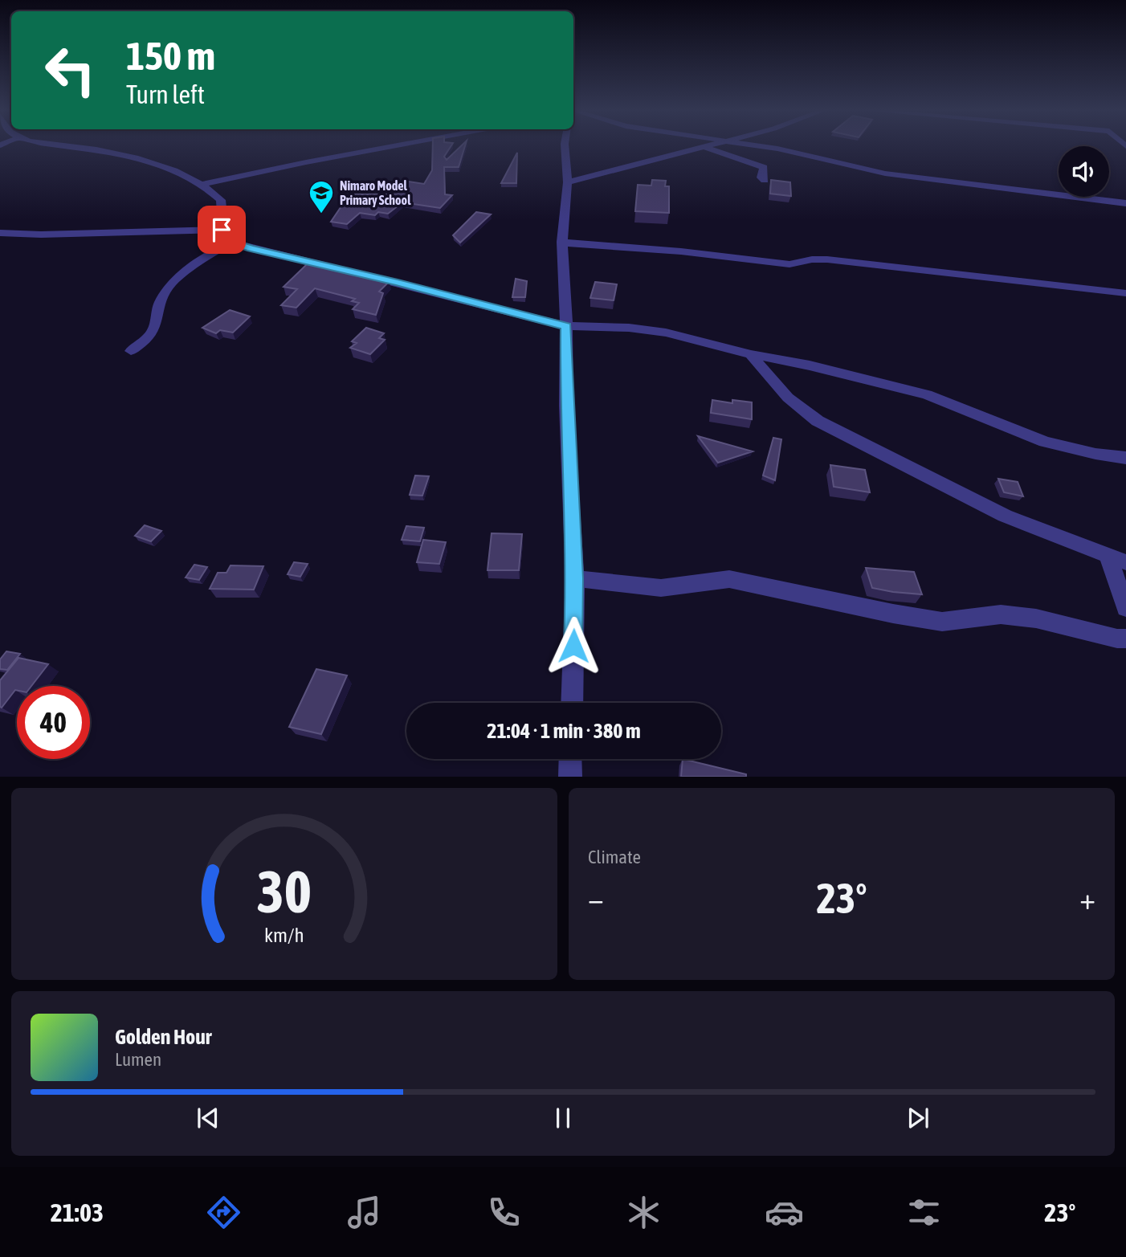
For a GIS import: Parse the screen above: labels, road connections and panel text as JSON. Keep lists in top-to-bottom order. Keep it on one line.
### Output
{"places":{"school or university":["Nimaro Model Primary School"]},"page":{"turn":["150 m","Turn left"],"limit":"40","trip":"21:04 · 1 min · 380 m","tile":"Climate","heat":["−","23°","+"],"song":["Golden Hour","Lumen"],"tabs":["21:03","23°"],"gauge":["30","km/h"]}}
